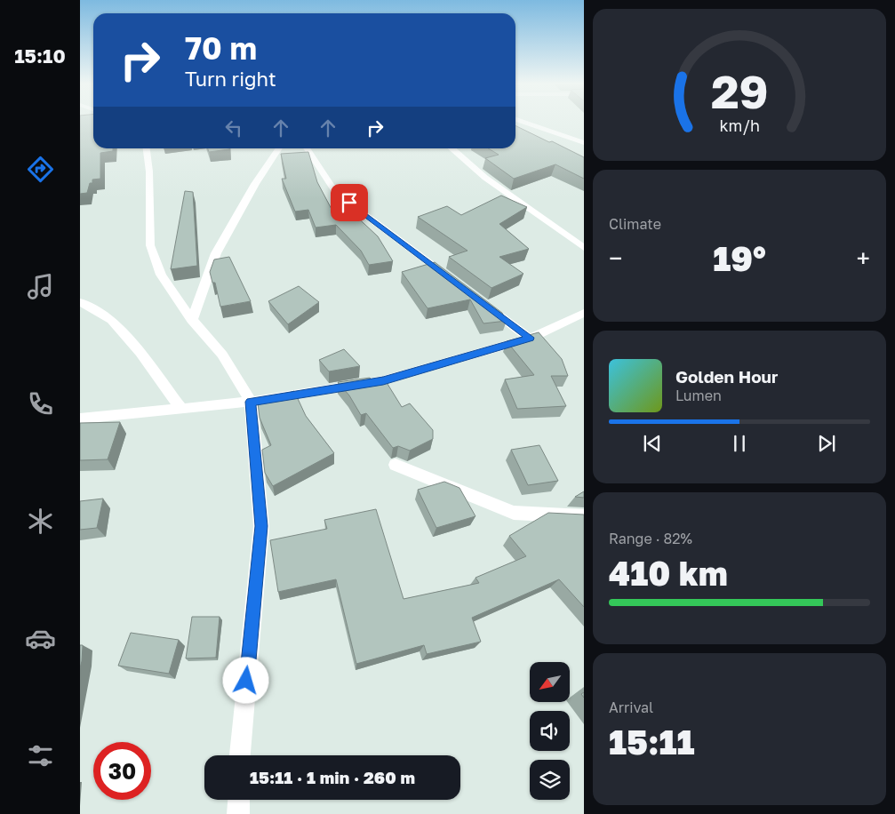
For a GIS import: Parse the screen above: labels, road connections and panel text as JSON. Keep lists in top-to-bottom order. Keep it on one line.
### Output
{"north":"bottom left","page":{"tabs":"15:10","turn":["70 m","Turn right"],"tile":["Climate",["Range · 82%","410 km"],["Arrival","15:11"]],"heat":["−","19°","+"],"song":["Golden Hour","Lumen"],"limit":"30","trip":"15:11 · 1 min · 260 m","gauge":["29","km/h"]}}
